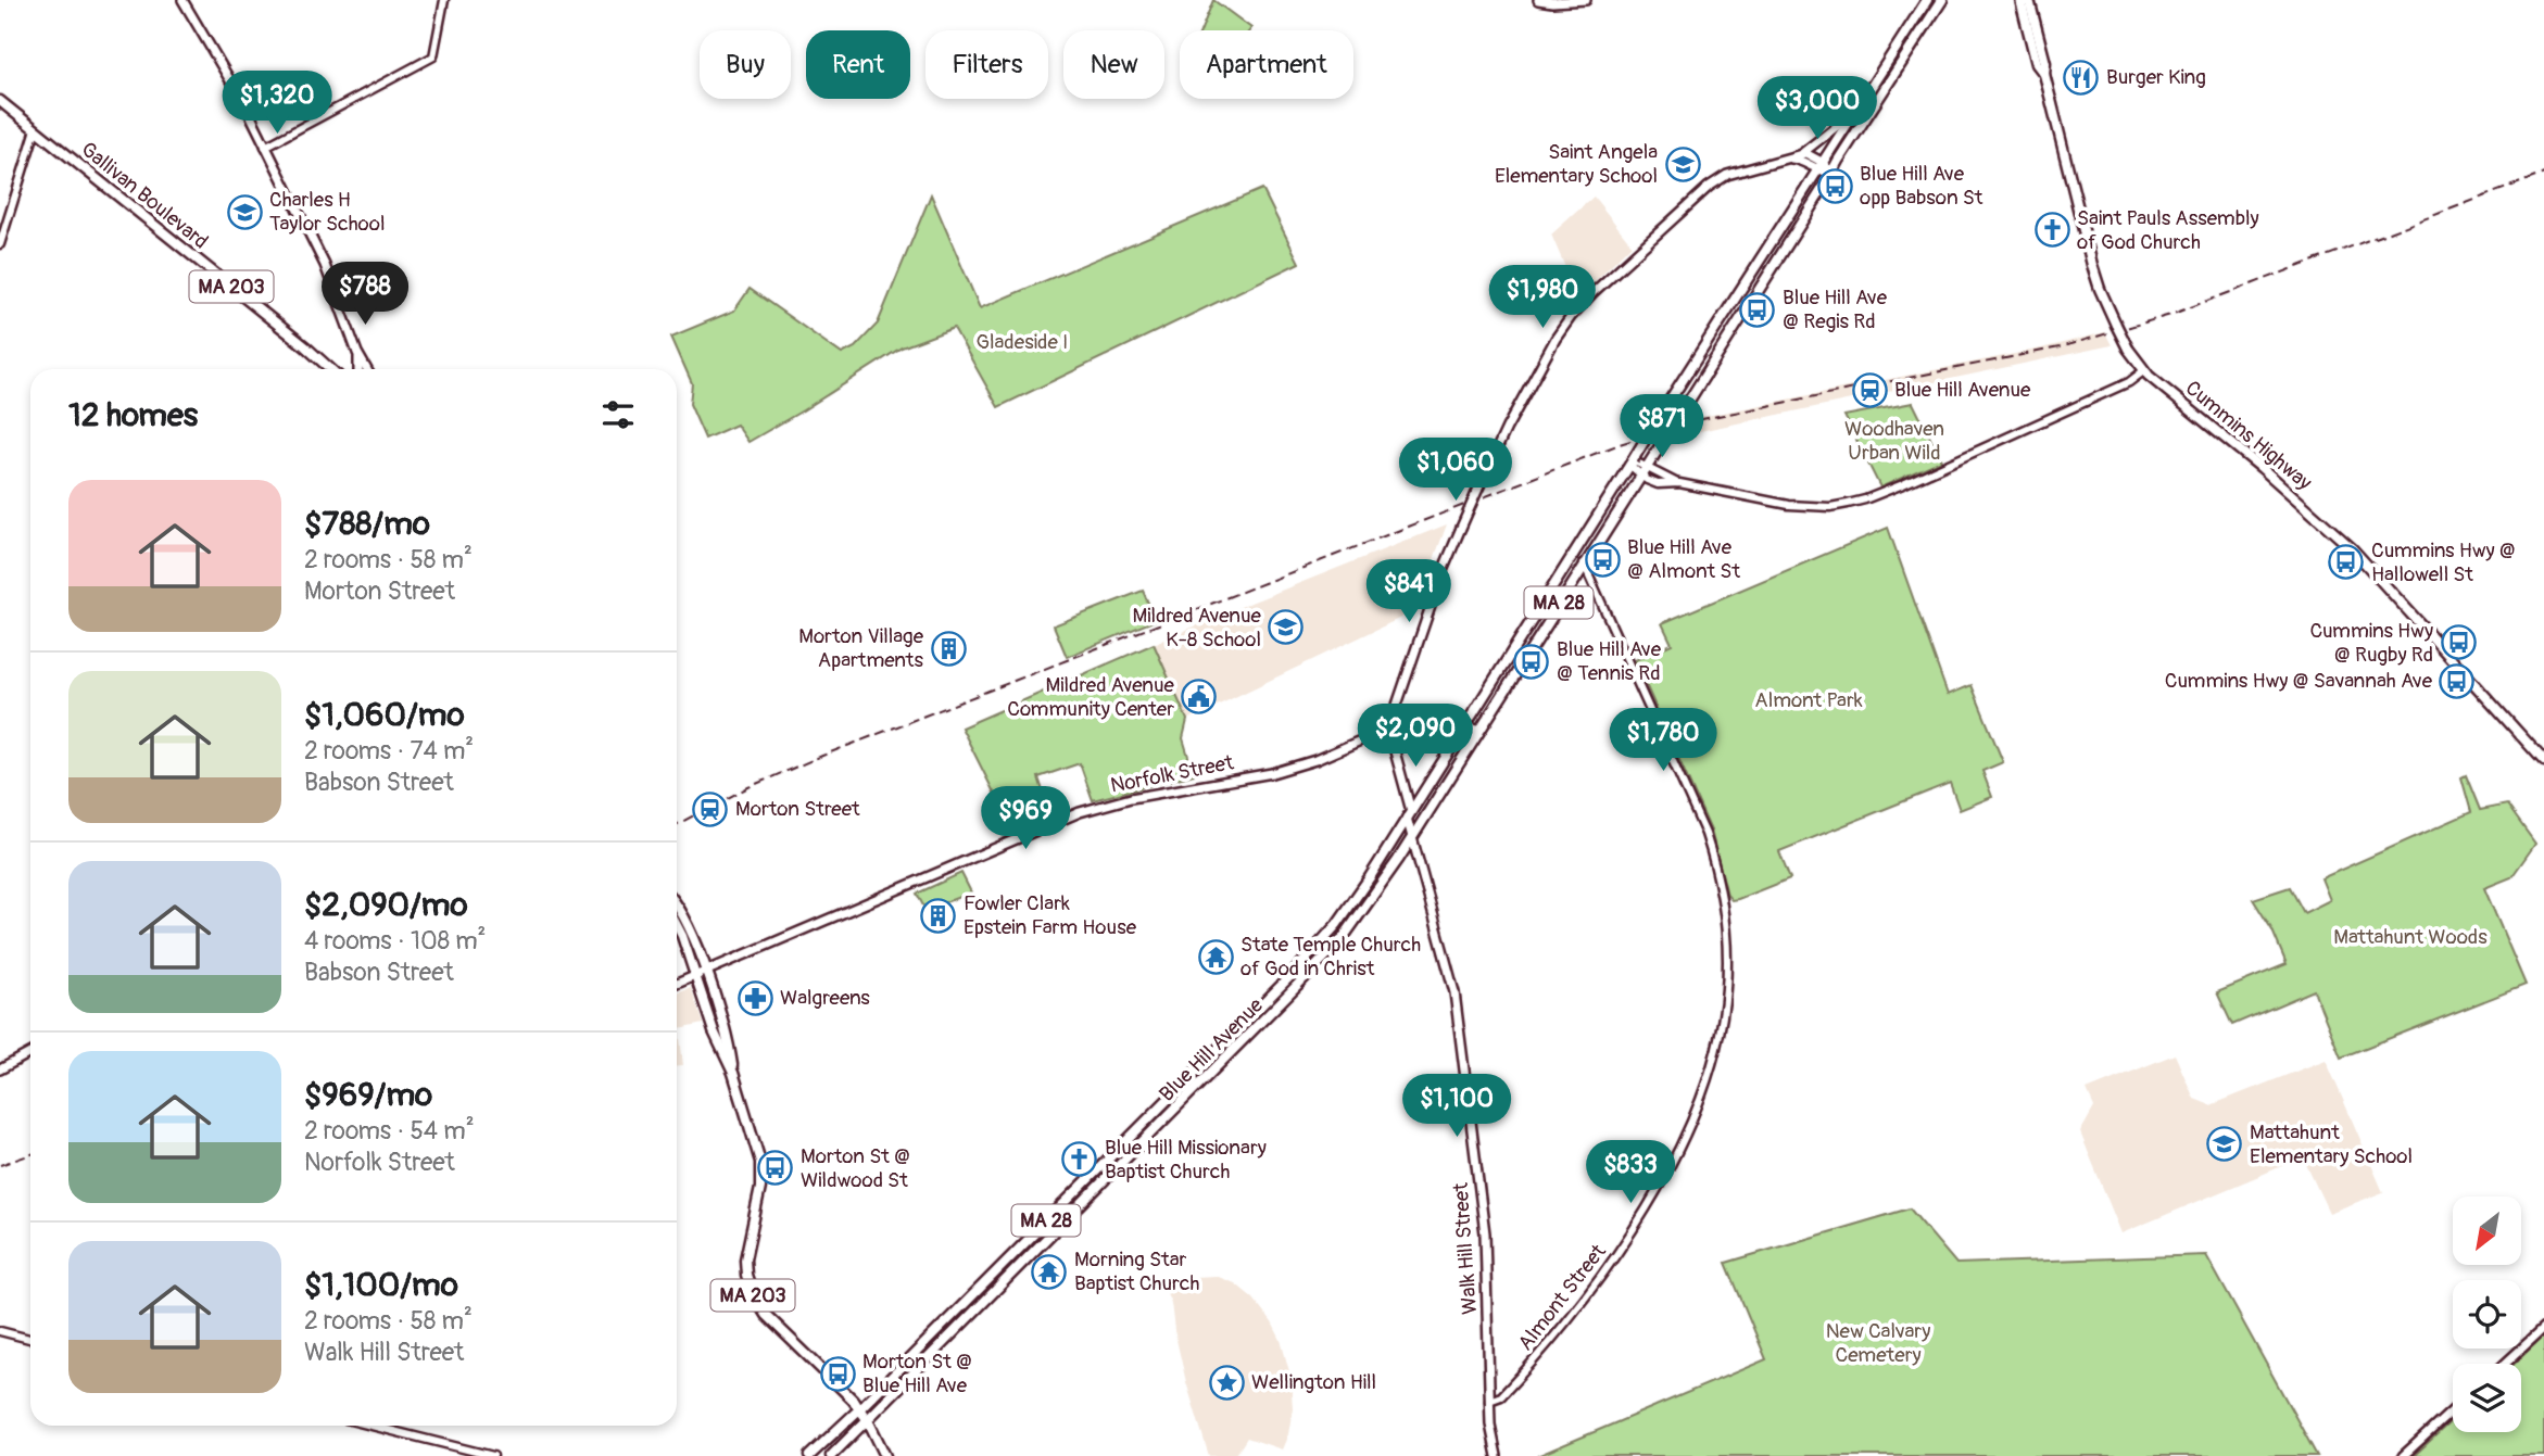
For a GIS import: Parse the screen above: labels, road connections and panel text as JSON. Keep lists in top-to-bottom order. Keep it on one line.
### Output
{"streets":{"main road":["Gallivan Boulevard","MA 203","Cummins Highway","MA 28","Norfolk Street","Blue Hill Avenue","Walk Hill Street"],"street":["Almont Street"]},"crossings":[["MA 203","Norfolk Street"],["MA 203","Blue Hill Avenue"],["Norfolk Street","Blue Hill Avenue"],["Norfolk Street","Walk Hill Street"],["Blue Hill Avenue","Walk Hill Street"],["Blue Hill Avenue","Almont Street"],["Walk Hill Street","Almont Street"]],"parks":["Gladeside I","Woodhaven Urban Wild","Almont Park","Mattahunt Woods","New Calvary Cemetery"],"places":{"restaurant":["Burger King"],"school or university":["Saint Angela Elementary School","Charles H Taylor School","Mildred Avenue K-8 School","Mattahunt Elementary School"],"bus stop":["Blue Hill Ave opp Babson St","Blue Hill Ave @ Regis Rd","Blue Hill Ave @ Almont St","Cummins Hwy @ Hallowell St","Cummins Hwy @ Rugby Rd","Blue Hill Ave @ Tennis Rd","Cummins Hwy @ Savannah Ave","Morton St @ Wildwood St","Morton St @ Blue Hill Ave"],"church":["Saint Pauls Assembly of God Church","Blue Hill Missionary Baptist Church"],"station":["Blue Hill Avenue","Morton Street"],"building":["Morton Village Apartments","Fowler Clark Epstein Farm House"],"public building":["Mildred Avenue Community Center"],"temple":["State Temple Church of God in Christ","Morning Star Baptist Church"],"pharmacy":["Walgreens"],"place":["Wellington Hill"]},"north":"bottom left","page":{"chip":["Buy","Rent","Filters","New","Apartment"],"price":["$1,320","$3,000","$788","$1,980","$871","$1,060","$841","$2,090","$1,780","$969","$1,100","$833"],"heading":"12 homes","list":[{"name":"$788/mo","note":"2 rooms · 58 m² · Morton Street"},{"name":"$1,060/mo","note":"2 rooms · 74 m² · Babson Street"},{"name":"$2,090/mo","note":"4 rooms · 108 m² · Babson Street"},{"name":"$969/mo","note":"2 rooms · 54 m² · Norfolk Street"},{"name":"$1,100/mo","note":"2 rooms · 58 m² · Walk Hill Street"}]}}
